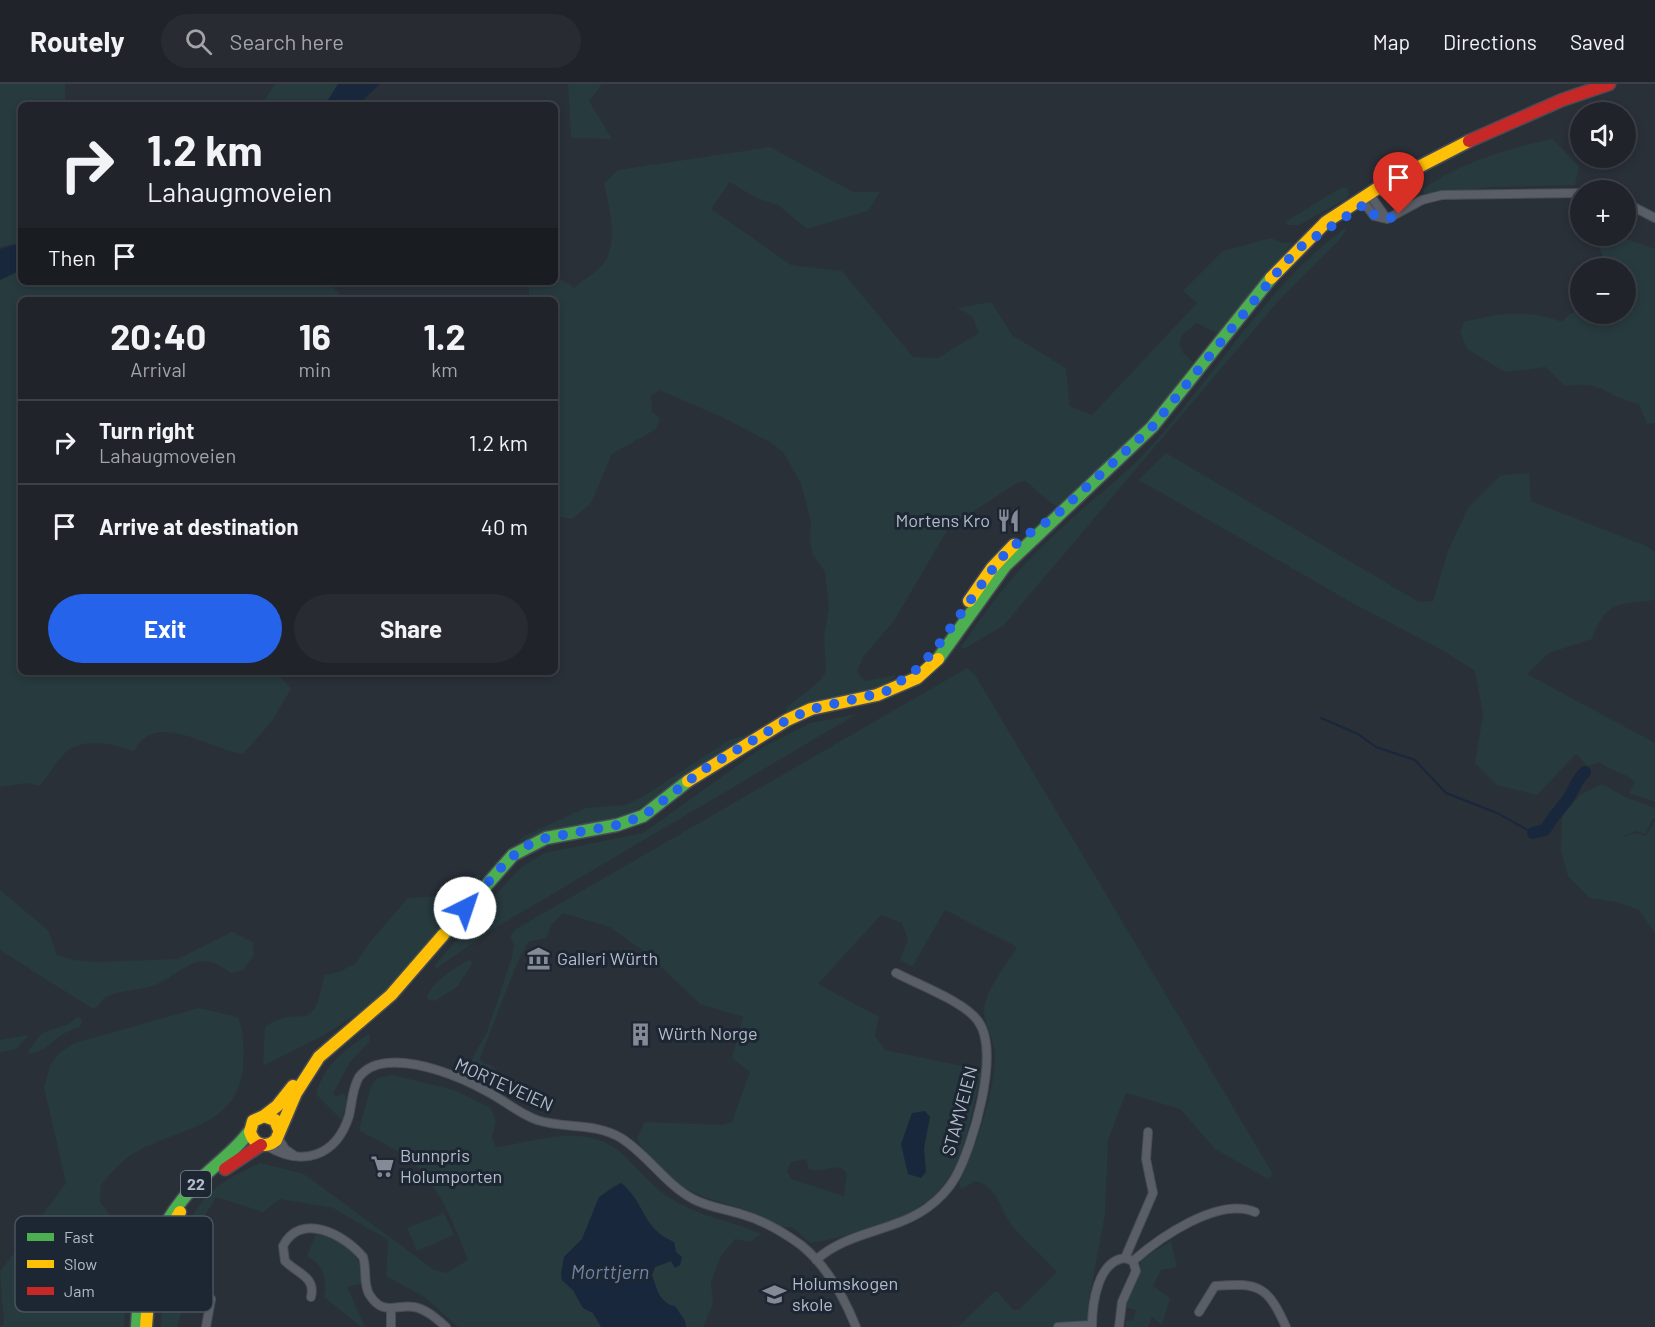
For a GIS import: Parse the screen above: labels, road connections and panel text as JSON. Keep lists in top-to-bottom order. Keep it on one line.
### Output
{"streets":{"main road":["22"],"street":["MORTEVEIEN","STAMVEIEN"]},"crossings":[["MORTEVEIEN","STAMVEIEN"]],"water":["Morttjern"],"places":{"restaurant":["Mortens Kro"],"museum":["Galleri Würth"],"building":["Würth Norge"],"supermarket":["Bunnpris Holumporten"],"school or university":["Holumskogen skole"]},"legend":["Fast","Slow","Jam"],"page":{"header":"Routely","search":"Search here","nav":["Map","Directions","Saved"],"map_buttons":["+","−"],"turn":["1.2 km","Lahaugmoveien"],"then":"Then","eta":["20:40","Arrival","16","min","1.2","km"],"list":[{"name":"Turn right","note":"Lahaugmoveien","value":"1.2 km"},{"name":"Arrive at destination","value":"40 m"}],"buttons":["Exit","Share"]}}
